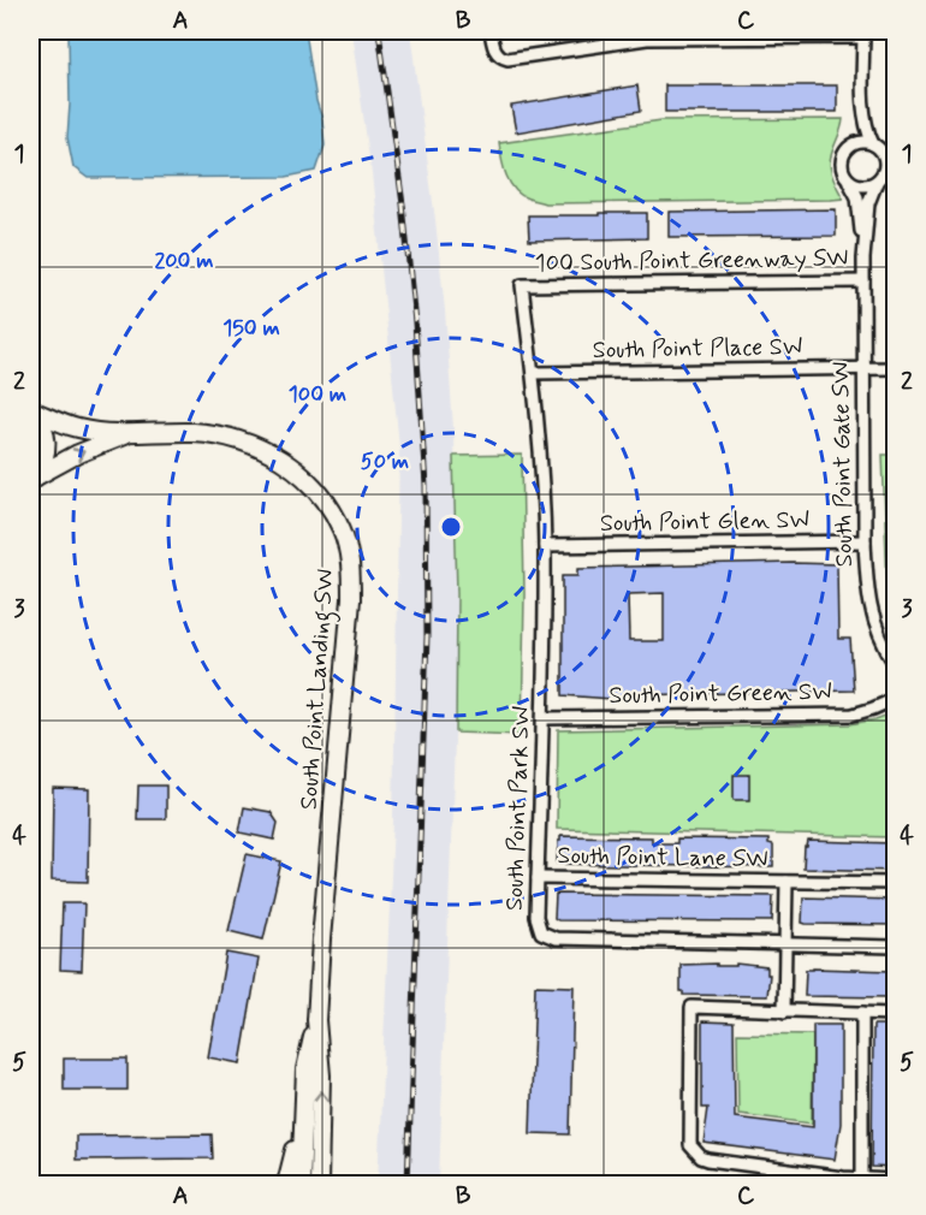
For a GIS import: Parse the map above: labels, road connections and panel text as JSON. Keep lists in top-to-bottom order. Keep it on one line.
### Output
{"streets":{"main road":["South Point Landing SW"],"street":["100 South Point Greenway SW","South Point Place SW","South Point Gate SW","South Point Glen SW","South Point Green SW","South Point Park SW","South Point Lane SW"]},"crossings":[["100 South Point Greenway SW","South Point Place SW"],["100 South Point Greenway SW","South Point Gate SW"],["100 South Point Greenway SW","South Point Park SW"],["South Point Place SW","South Point Gate SW"],["South Point Place SW","South Point Park SW"],["South Point Gate SW","South Point Glen SW"],["South Point Glen SW","South Point Park SW"],["South Point Green SW","South Point Park SW"],["South Point Park SW","South Point Lane SW"]],"grid":{"columns":["A","B","C"],"rows":["1","2","3","4","5"]},"rings":["200 m","150 m","100 m","50 m"]}
